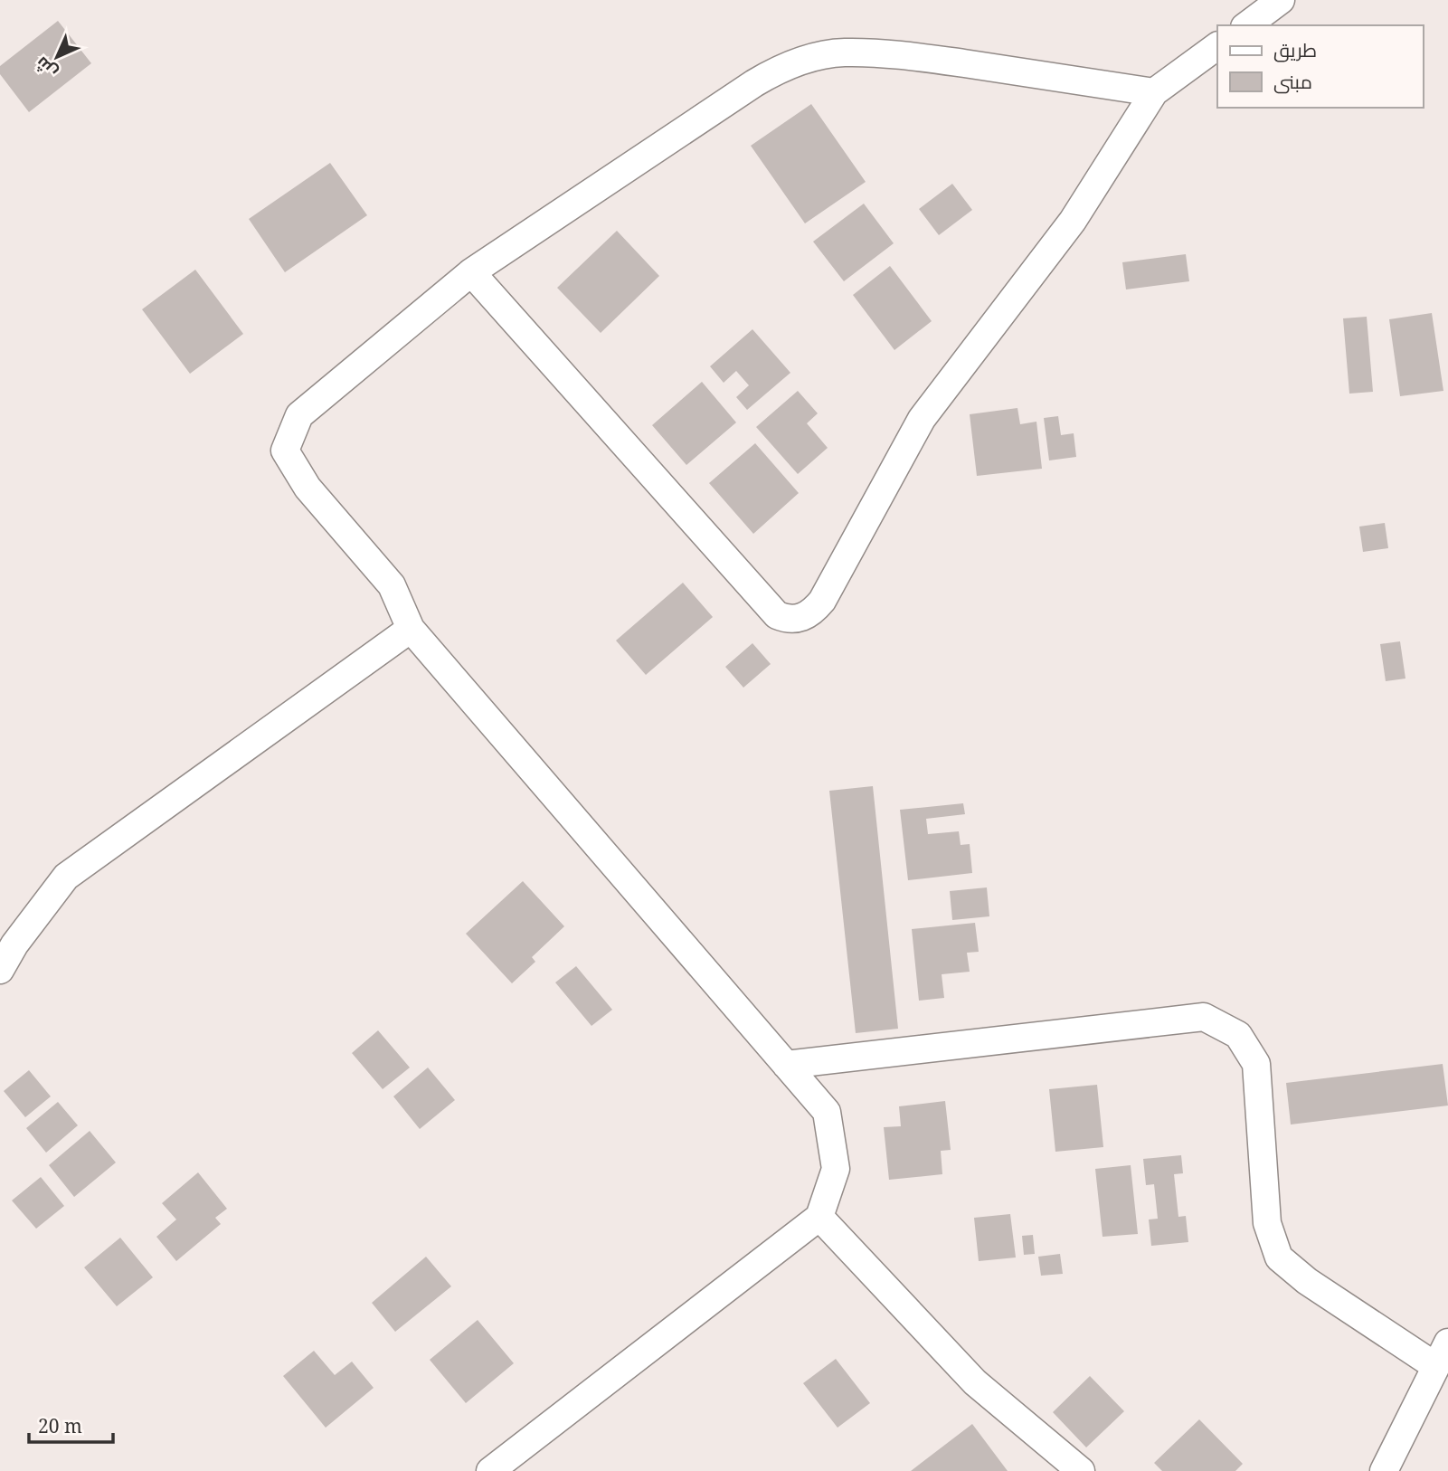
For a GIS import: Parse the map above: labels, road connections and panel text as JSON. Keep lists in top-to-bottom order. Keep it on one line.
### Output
{"legend":["طريق","مبنى"],"scale_bar":"20 m","north":"bottom left"}
